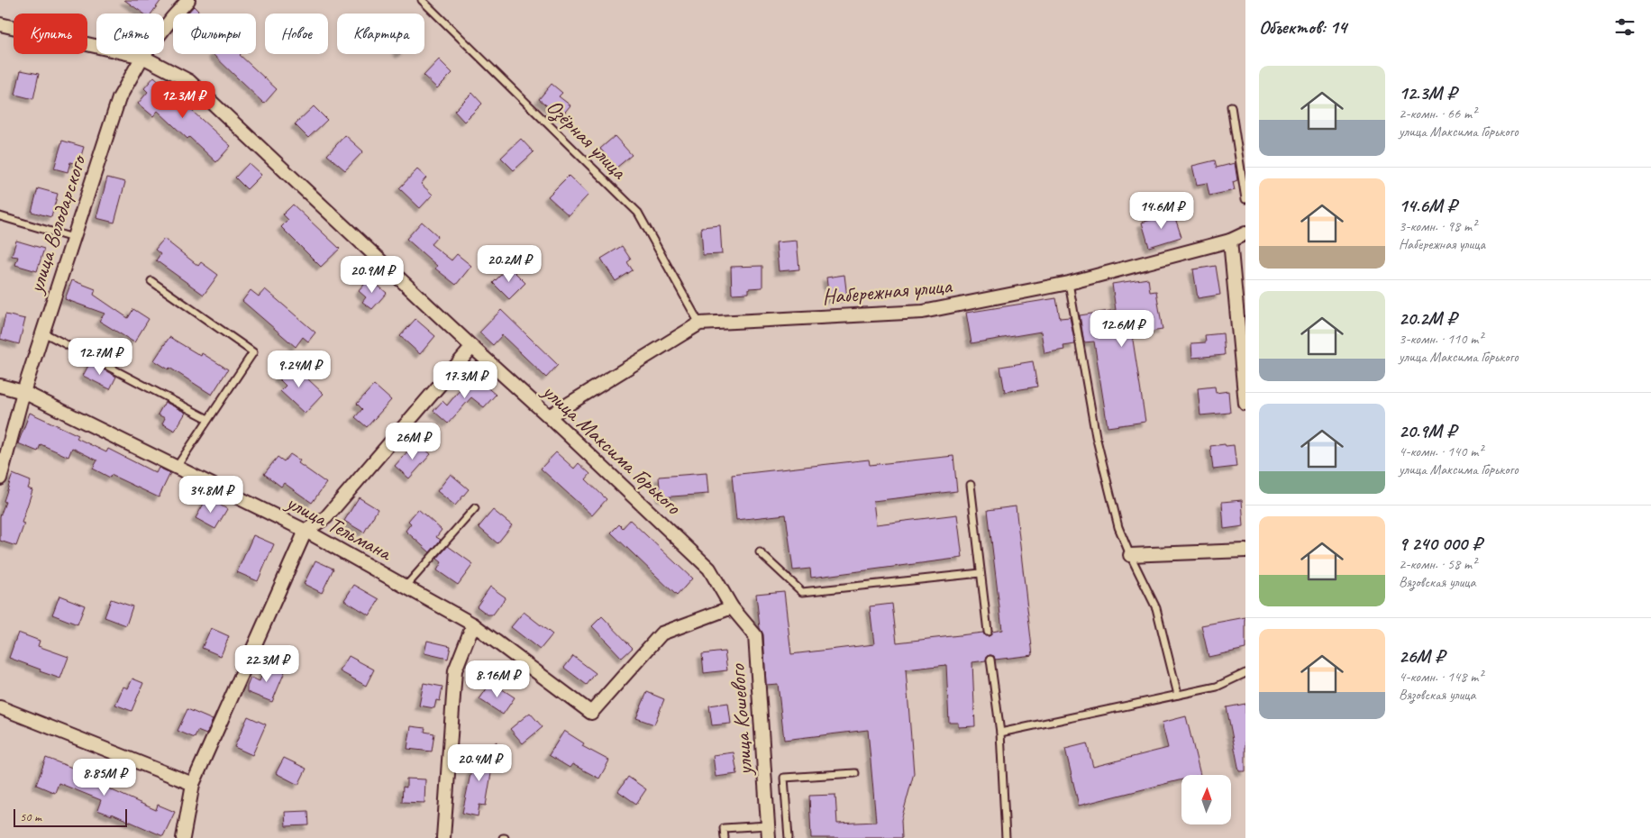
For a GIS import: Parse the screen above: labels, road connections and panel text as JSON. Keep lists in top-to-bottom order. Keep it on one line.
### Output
{"streets":{"street":["улица Володарского","Набережная улица","улица Максима Горького","улица Тельмана","улица Кошевого"],"lane":["Озёрная улица"]},"crossings":[["Озёрная улица","Набережная улица"],["улица Володарского","улица Максима Горького"],["улица Володарского","улица Тельмана"],["Набережная улица","улица Максима Горького"],["улица Максима Горького","улица Тельмана"],["улица Максима Горького","улица Кошевого"],["улица Тельмана","улица Кошевого"]],"scale_bar":"50 m","north":"top","page":{"heading":"Объектов: 14","chip":["Купить","Снять","Фильтры","Новое","Квартира"],"list":[{"name":"12.3M ₽","note":"2-комн. · 66 m² · улица Максима Горького"},{"name":"14.6M ₽","note":"3-комн. · 98 m² · Набережная улица"},{"name":"20.2M ₽","note":"3-комн. · 110 m² · улица Максима Горького"},{"name":"20.9M ₽","note":"4-комн. · 140 m² · улица Максима Горького"},{"name":"9 240 000 ₽","note":"2-комн. · 58 m² · Вязовская улица"},{"name":"26M ₽","note":"4-комн. · 148 m² · Вязовская улица"}],"price":["12.3M ₽","14.6M ₽","20.2M ₽","20.9M ₽","12.6M ₽","12.7M ₽","9.24M ₽","17.3M ₽","26M ₽","34.8M ₽","22.3M ₽","8.16M ₽","20.4M ₽","8.85M ₽"],"scale":"50 m"}}
